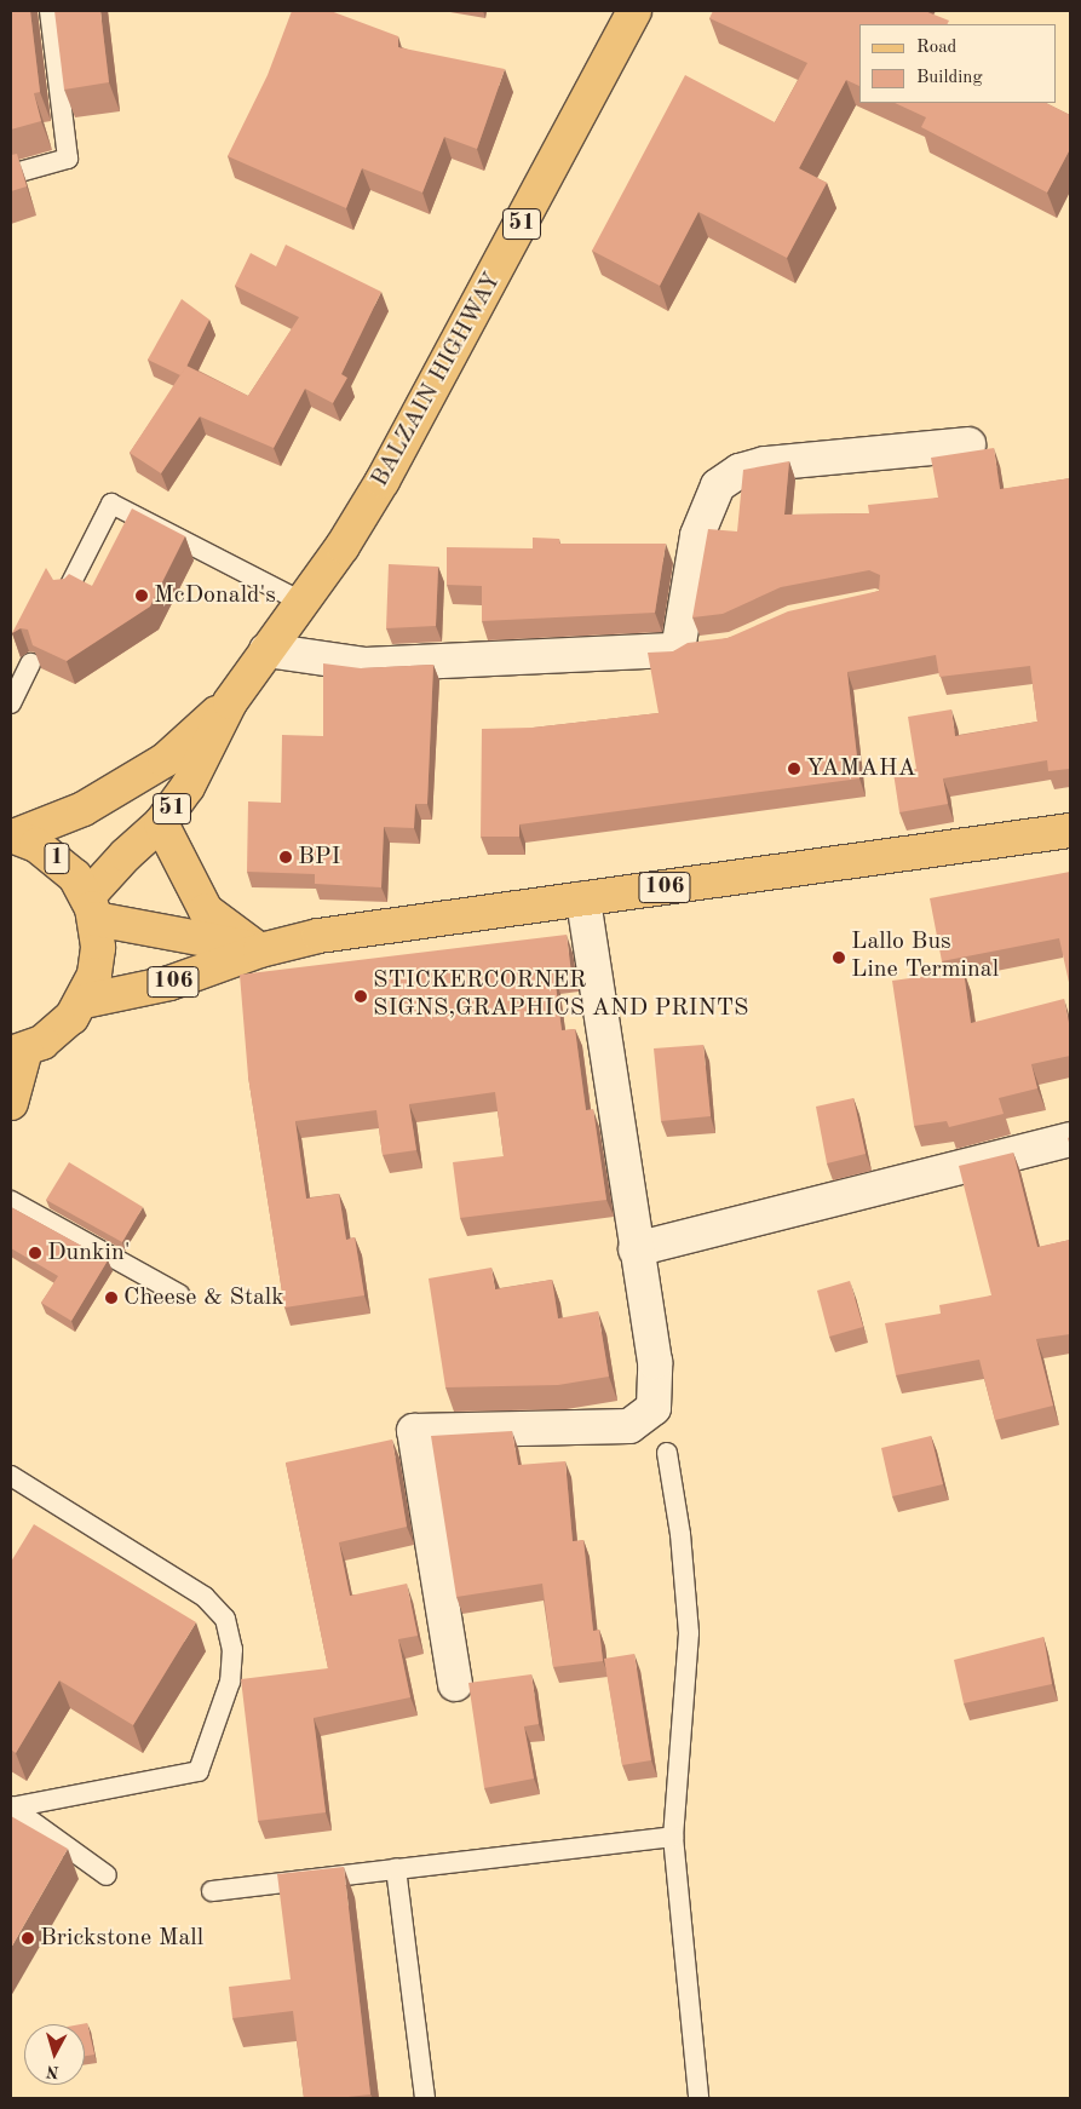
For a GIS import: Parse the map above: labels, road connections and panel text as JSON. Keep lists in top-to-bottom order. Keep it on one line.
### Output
{"streets":{"main road":["51","BALZAIN HIGHWAY","1","106"]},"crossings":[["51","BALZAIN HIGHWAY"],["51","1"],["51","106"],["1","106"]],"places":["McDonald's","YAMAHA","BPI","Lallo Bus Line Terminal","STICKERCORNER SIGNS,GRAPHICS AND PRINTS","Dunkin'","Cheese & Stalk","Brickstone Mall"],"legend":["Road","Building"],"north":"bottom"}
